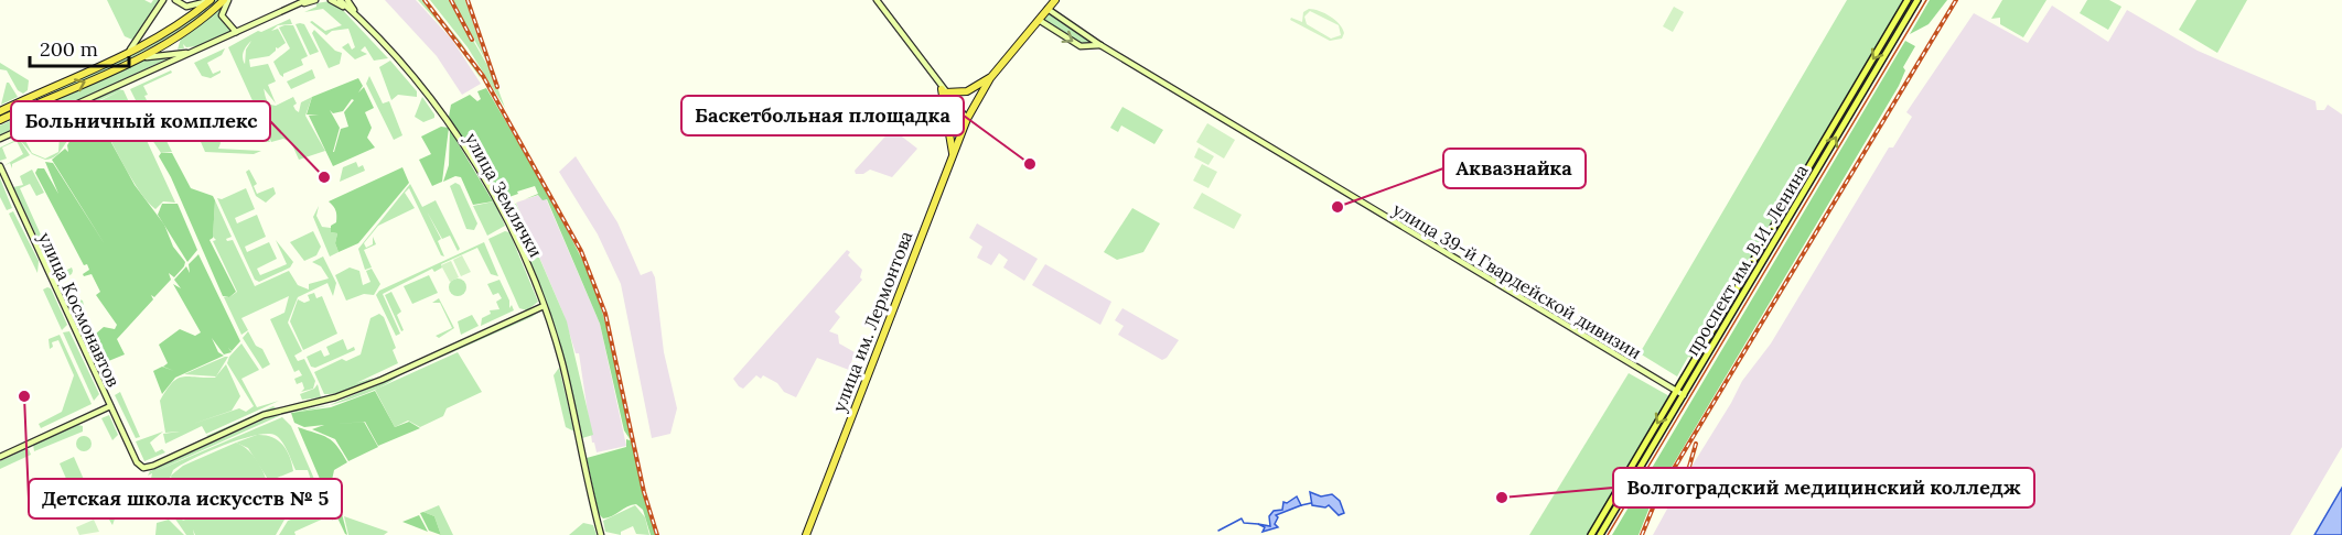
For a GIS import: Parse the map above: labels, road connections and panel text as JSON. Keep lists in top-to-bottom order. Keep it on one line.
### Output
{"streets":{"highway":["улица им. Лермонтова"],"main road":["улица Землячки","проспект им. В.И. Ленина","улица 39-й Гвардейской дивизии","улица Космонавтов"]},"crossings":[["улица Землячки","улица Космонавтов"],["проспект им. В.И. Ленина","улица 39-й Гвардейской дивизии"],["улица 39-й Гвардейской дивизии","улица им. Лермонтова"]],"places":["Баскетбольная площадка","Больничный комплекс","Аквазнайка","Детская школа искусств № 5","Волгоградский медицинский колледж"],"scale_bar":"200 m"}
